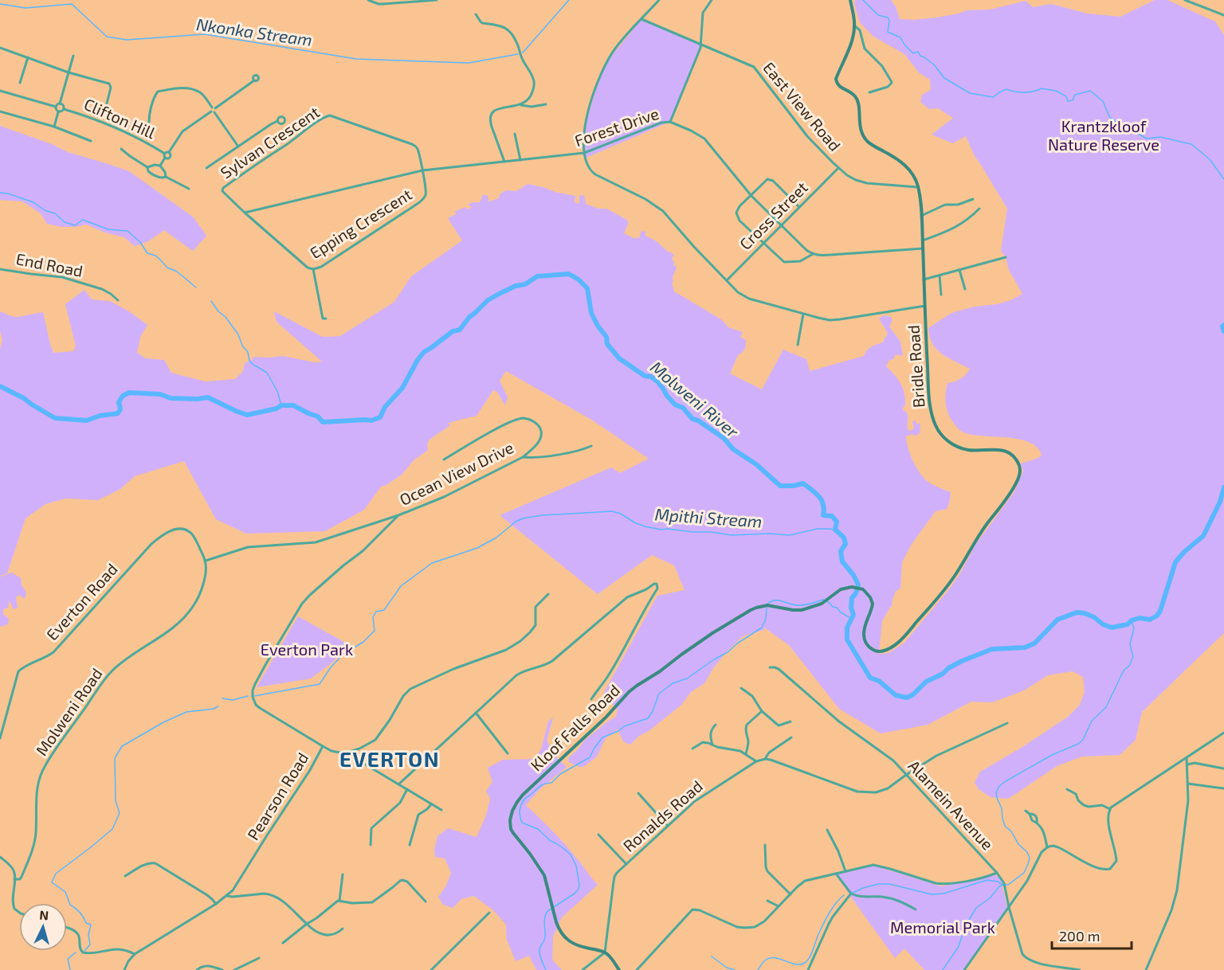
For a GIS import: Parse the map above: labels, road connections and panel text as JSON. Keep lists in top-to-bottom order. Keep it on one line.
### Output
{"streets":{"main road":["Bridle Road","Kloof Falls Road"],"street":["East View Road","Clifton Hill","Forest Drive","Sylvan Crescent","Cross Street","Epping Crescent","End Road","Ocean View Drive","Everton Road","Molweni Road","Pearson Road","Alamein Avenue","Ronalds Road"]},"crossings":[["East View Road","Cross Street"],["East View Road","Bridle Road"],["Forest Drive","Sylvan Crescent"],["Forest Drive","Cross Street"],["Forest Drive","Epping Crescent"],["Sylvan Crescent","Epping Crescent"],["Bridle Road","Kloof Falls Road"],["Ocean View Drive","Everton Road"],["Ocean View Drive","Molweni Road"],["Everton Road","Molweni Road"],["Kloof Falls Road","Ronalds Road"]],"districts":["EVERTON"],"water":["Nkonka Stream","Molweni River","Mpithi Stream"],"parks":["Krantzkloof Nature Reserve","Everton Park","Memorial Park"],"scale_bar":"200 m","north":"top"}
